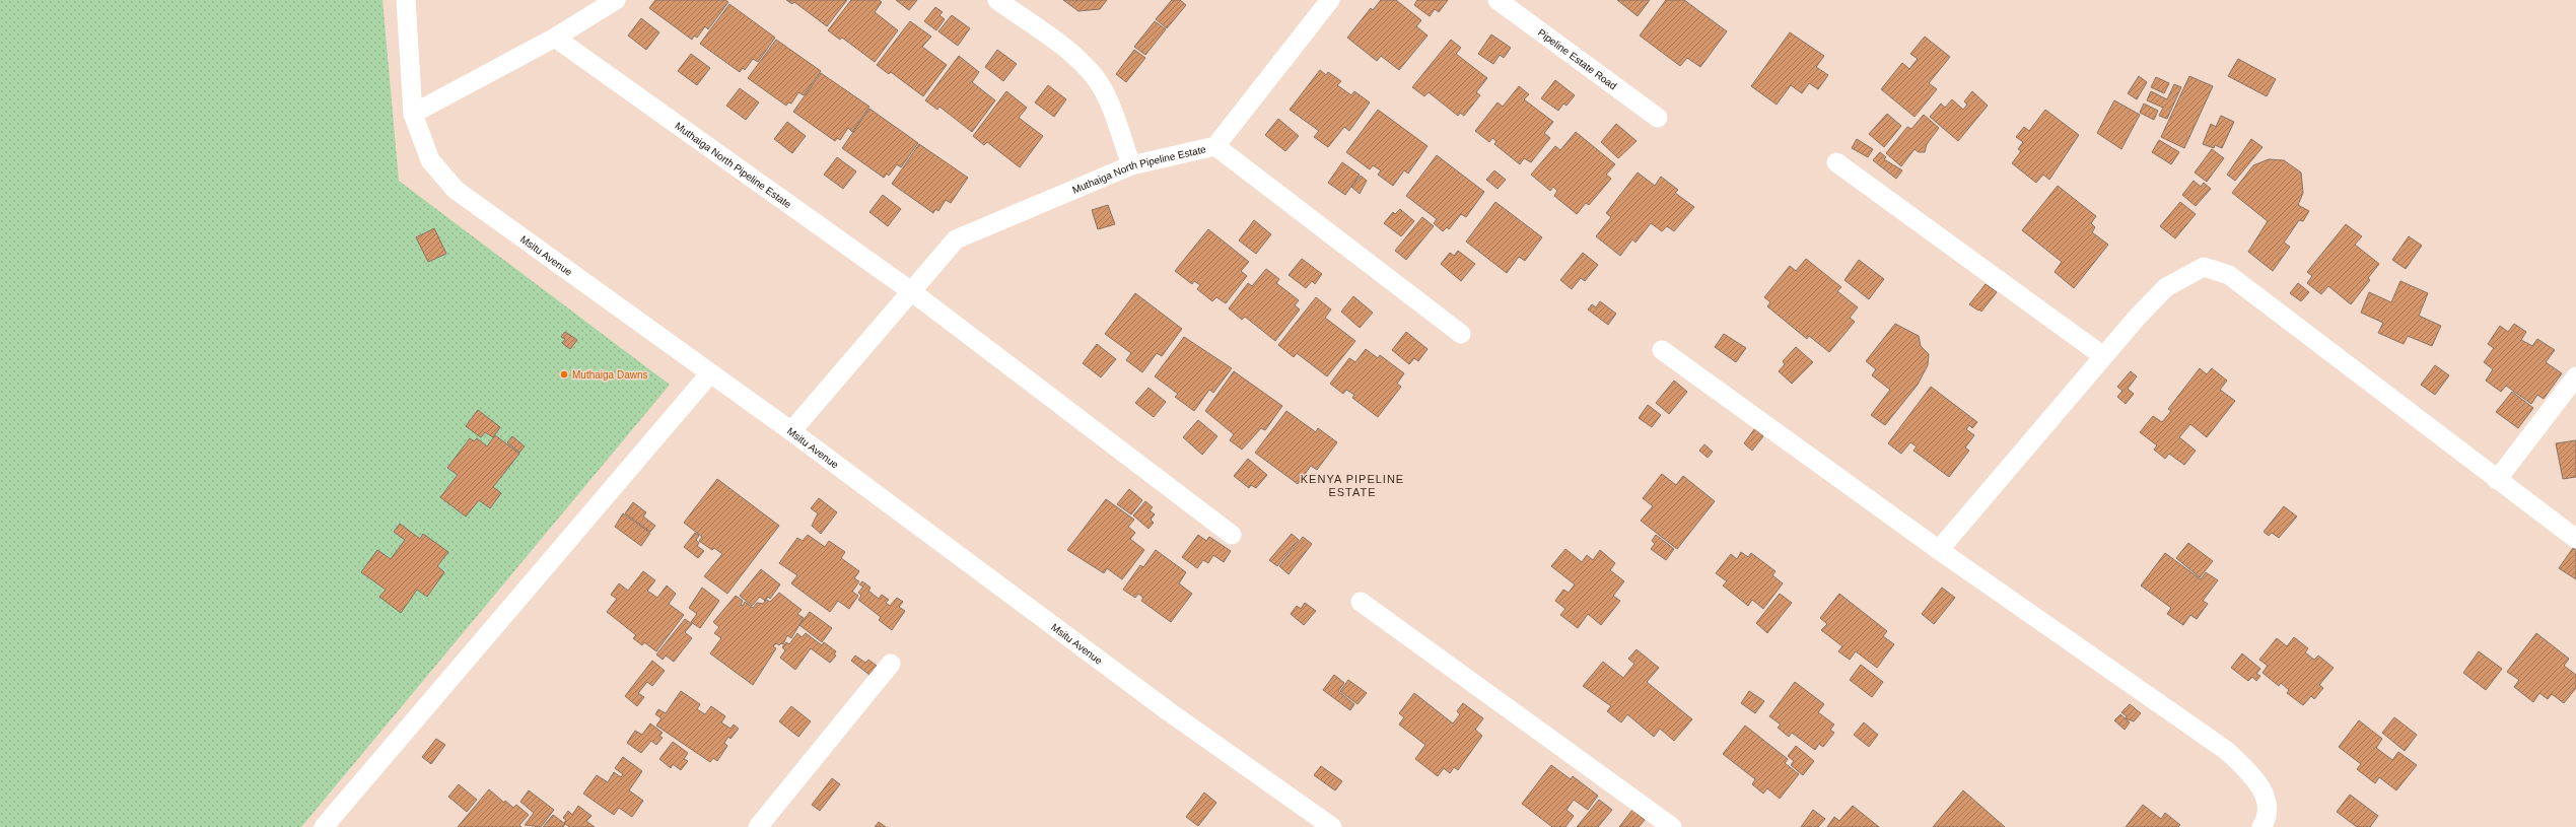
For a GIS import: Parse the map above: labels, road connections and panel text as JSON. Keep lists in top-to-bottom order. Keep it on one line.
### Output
{"streets":{"street":["Pipeline Estate Road","Muthaiga North Pipeline Estate","Msitu Avenue"]},"crossings":[["Muthaiga North Pipeline Estate","Msitu Avenue"]],"districts":["KENYA PIPELINE ESTATE"],"places":["Muthaiga Dawns"]}
